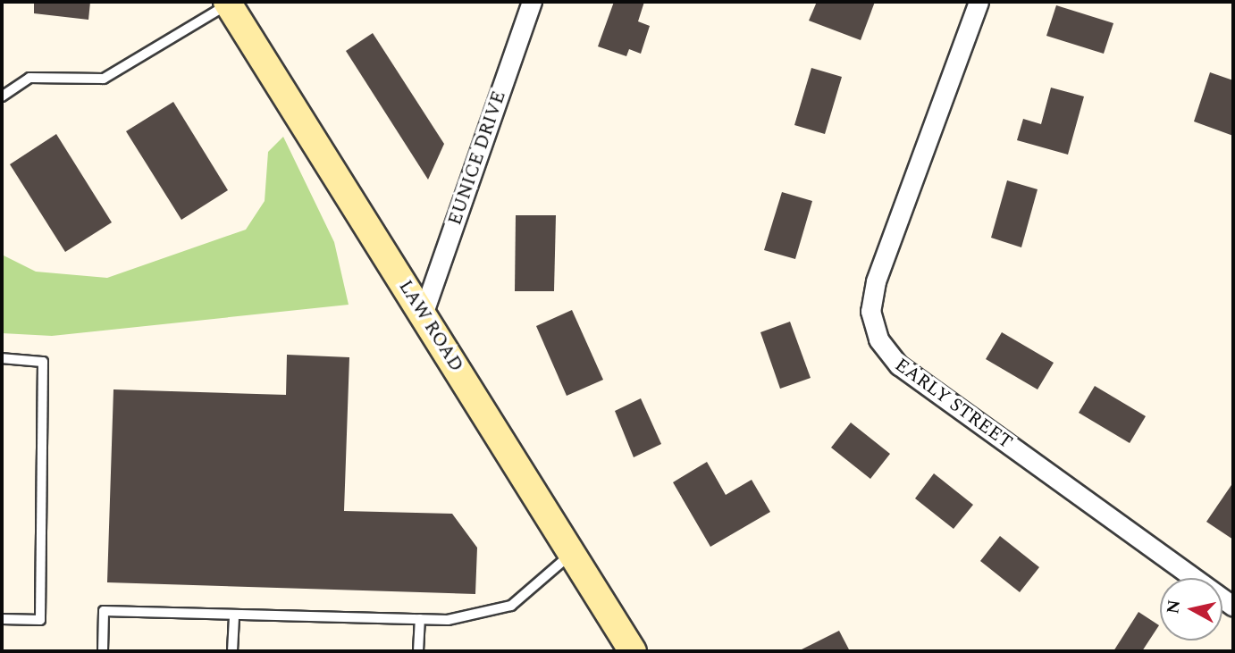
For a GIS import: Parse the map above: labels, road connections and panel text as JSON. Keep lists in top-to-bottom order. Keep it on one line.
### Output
{"streets":{"street":["EUNICE DRIVE","LAW ROAD","EARLY STREET"]},"crossings":[["EUNICE DRIVE","LAW ROAD"]],"north":"left"}
